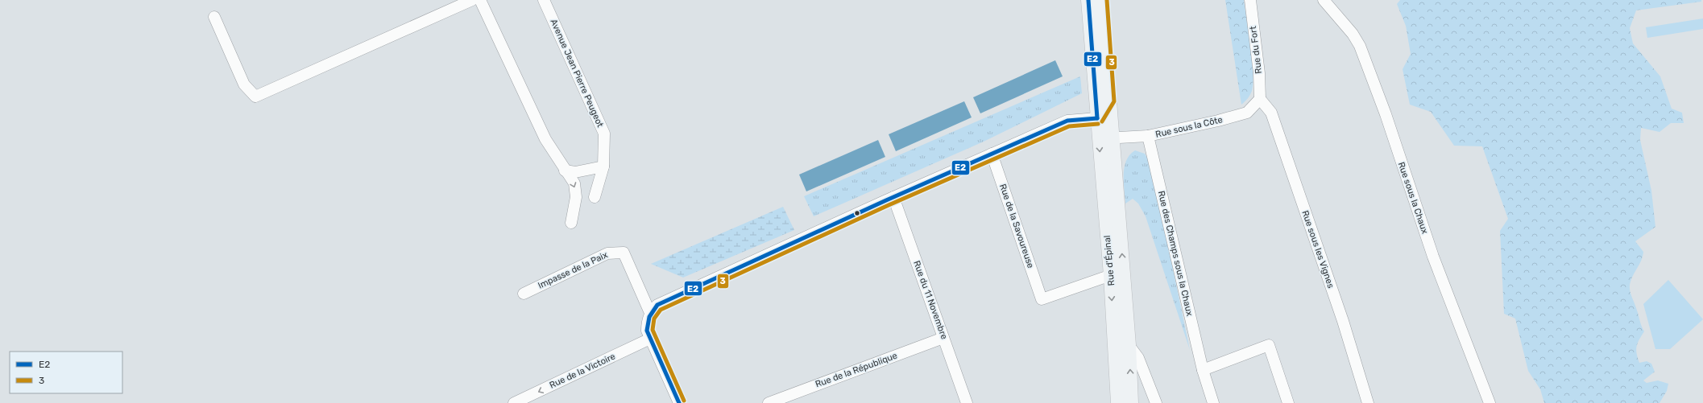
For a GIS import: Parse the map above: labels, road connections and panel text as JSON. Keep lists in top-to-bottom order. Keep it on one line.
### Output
{"streets":{"main road":["Rue d'Épinal"],"street":["Rue du Fort","Avenue Jean Pierre Peugeot","Rue sous la Côte","Rue sous la Chaux","Rue de la Savoureuse","Rue sous les Vignes","Rue des Champs sous la Chaux","Impasse de la Paix","Rue du 11 Novembre","Rue de la République","Rue de la Victoire"]},"crossings":[["Rue du Fort","Rue sous la Côte"],["Rue du Fort","Rue sous les Vignes"],["Rue sous la Côte","Rue sous les Vignes"],["Rue sous la Côte","Rue des Champs sous la Chaux"],["Rue sous la Côte","Rue d'Épinal"],["Rue de la Savoureuse","Rue d'Épinal"],["Rue du 11 Novembre","Rue de la République"]],"one_way":["Rue de la Victoire"],"lines":["transit line E2","transit line 3"],"legend":["E2","3"]}
